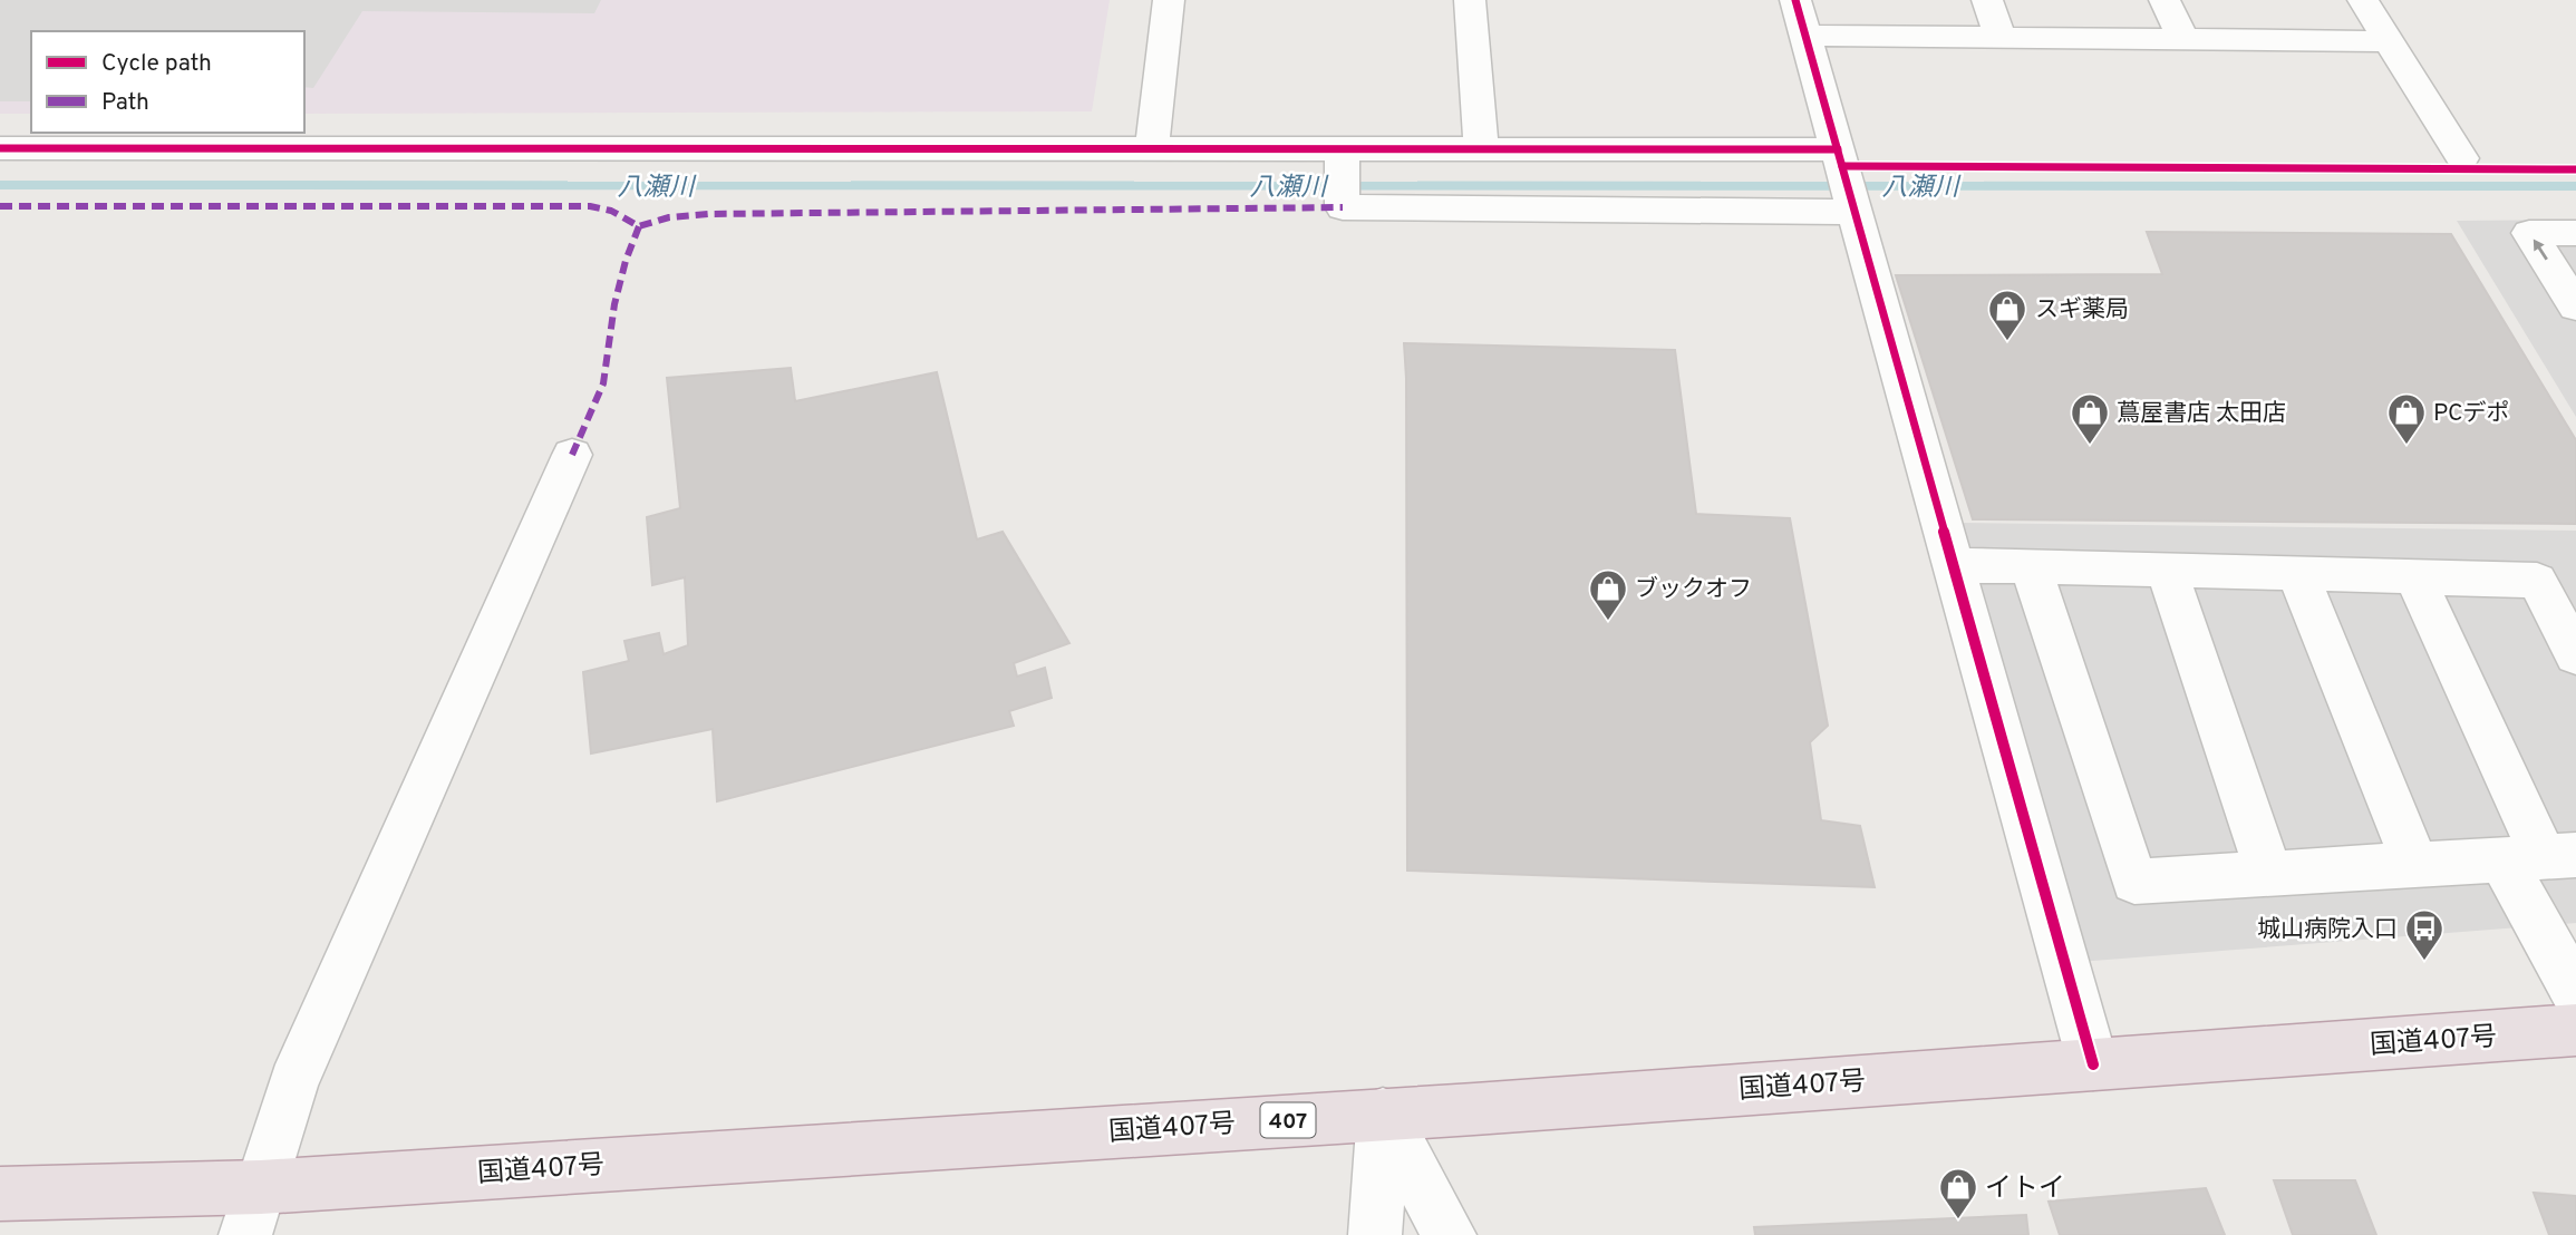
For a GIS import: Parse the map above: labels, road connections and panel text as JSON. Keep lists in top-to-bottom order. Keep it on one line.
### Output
{"streets":{"highway":["国道407号","407"]},"water":["八瀬川"],"places":{"shop":["スギ薬局","蔦屋書店 太田店","PCデポ","ブックオフ","イトイ"],"bus stop":["城山病院入口"]},"legend":["Cycle path","Path"]}
